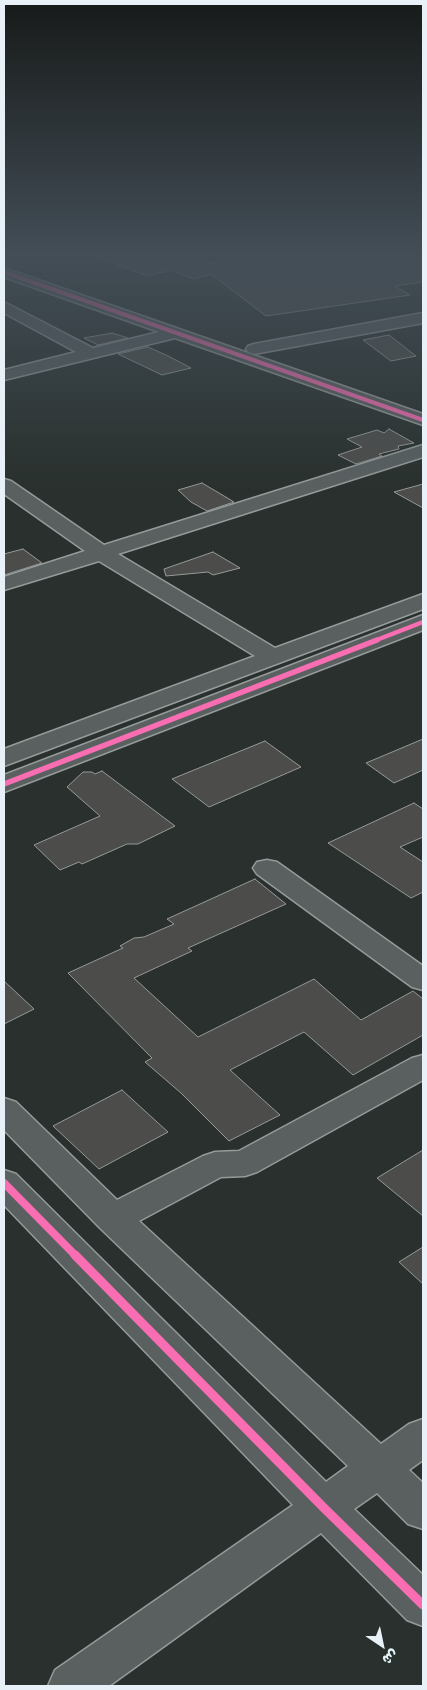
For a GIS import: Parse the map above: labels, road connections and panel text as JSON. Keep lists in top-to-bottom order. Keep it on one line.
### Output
{"north":"bottom right"}
